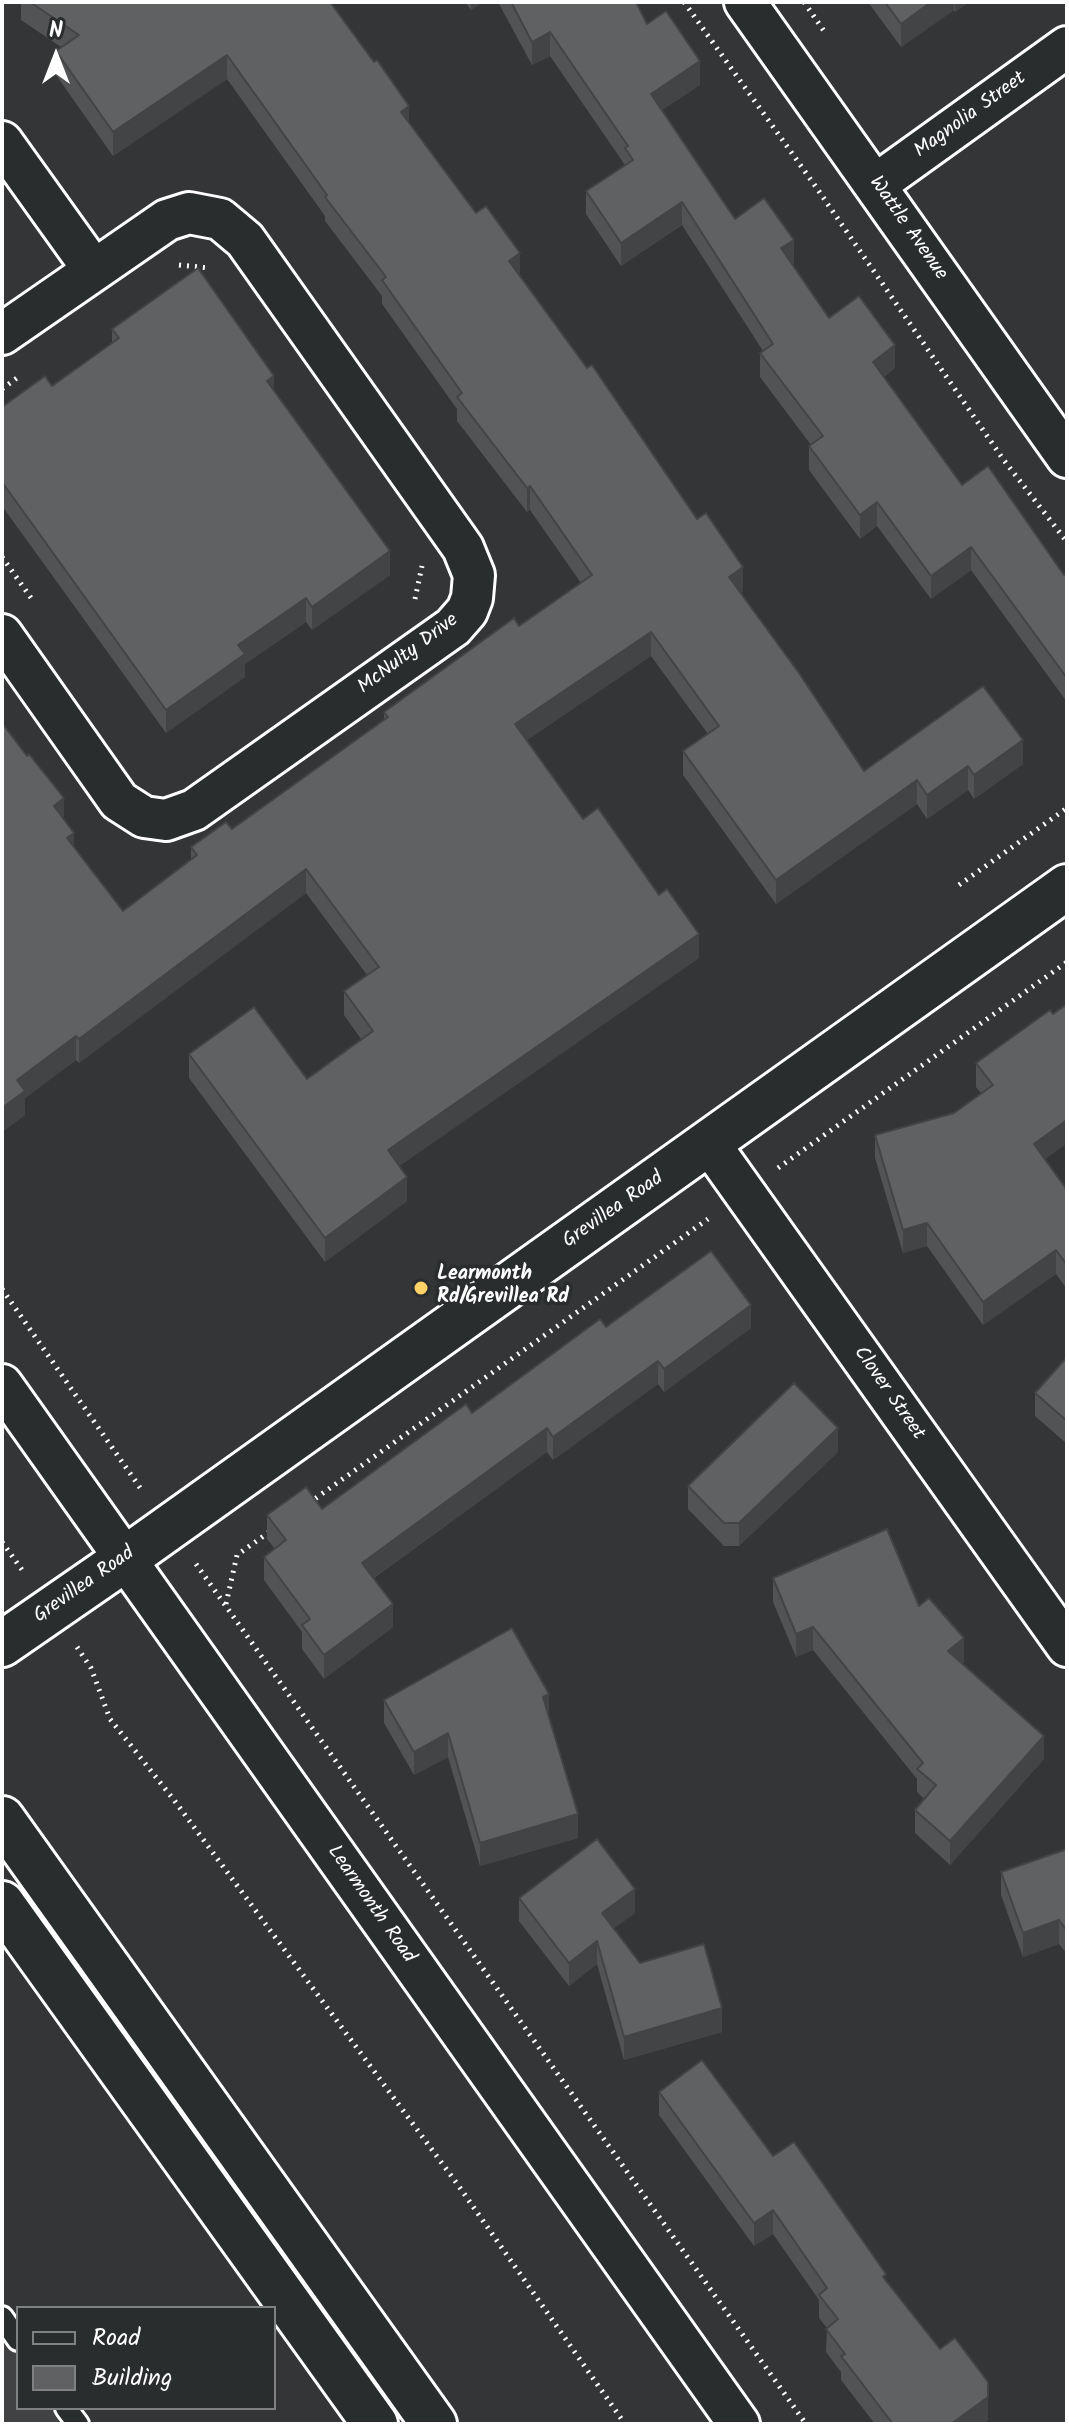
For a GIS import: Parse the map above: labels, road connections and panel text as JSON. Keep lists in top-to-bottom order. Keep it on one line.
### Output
{"streets":{"main road":["Grevillea Road"],"street":["Magnolia Street","Wattle Avenue","McNulty Drive","Clover Street","Learmonth Road"]},"crossings":[["Magnolia Street","Wattle Avenue"],["Grevillea Road","Clover Street"],["Grevillea Road","Learmonth Road"]],"places":["Learmonth Rd/Grevillea Rd"],"legend":["Road","Building"],"north":"top"}
